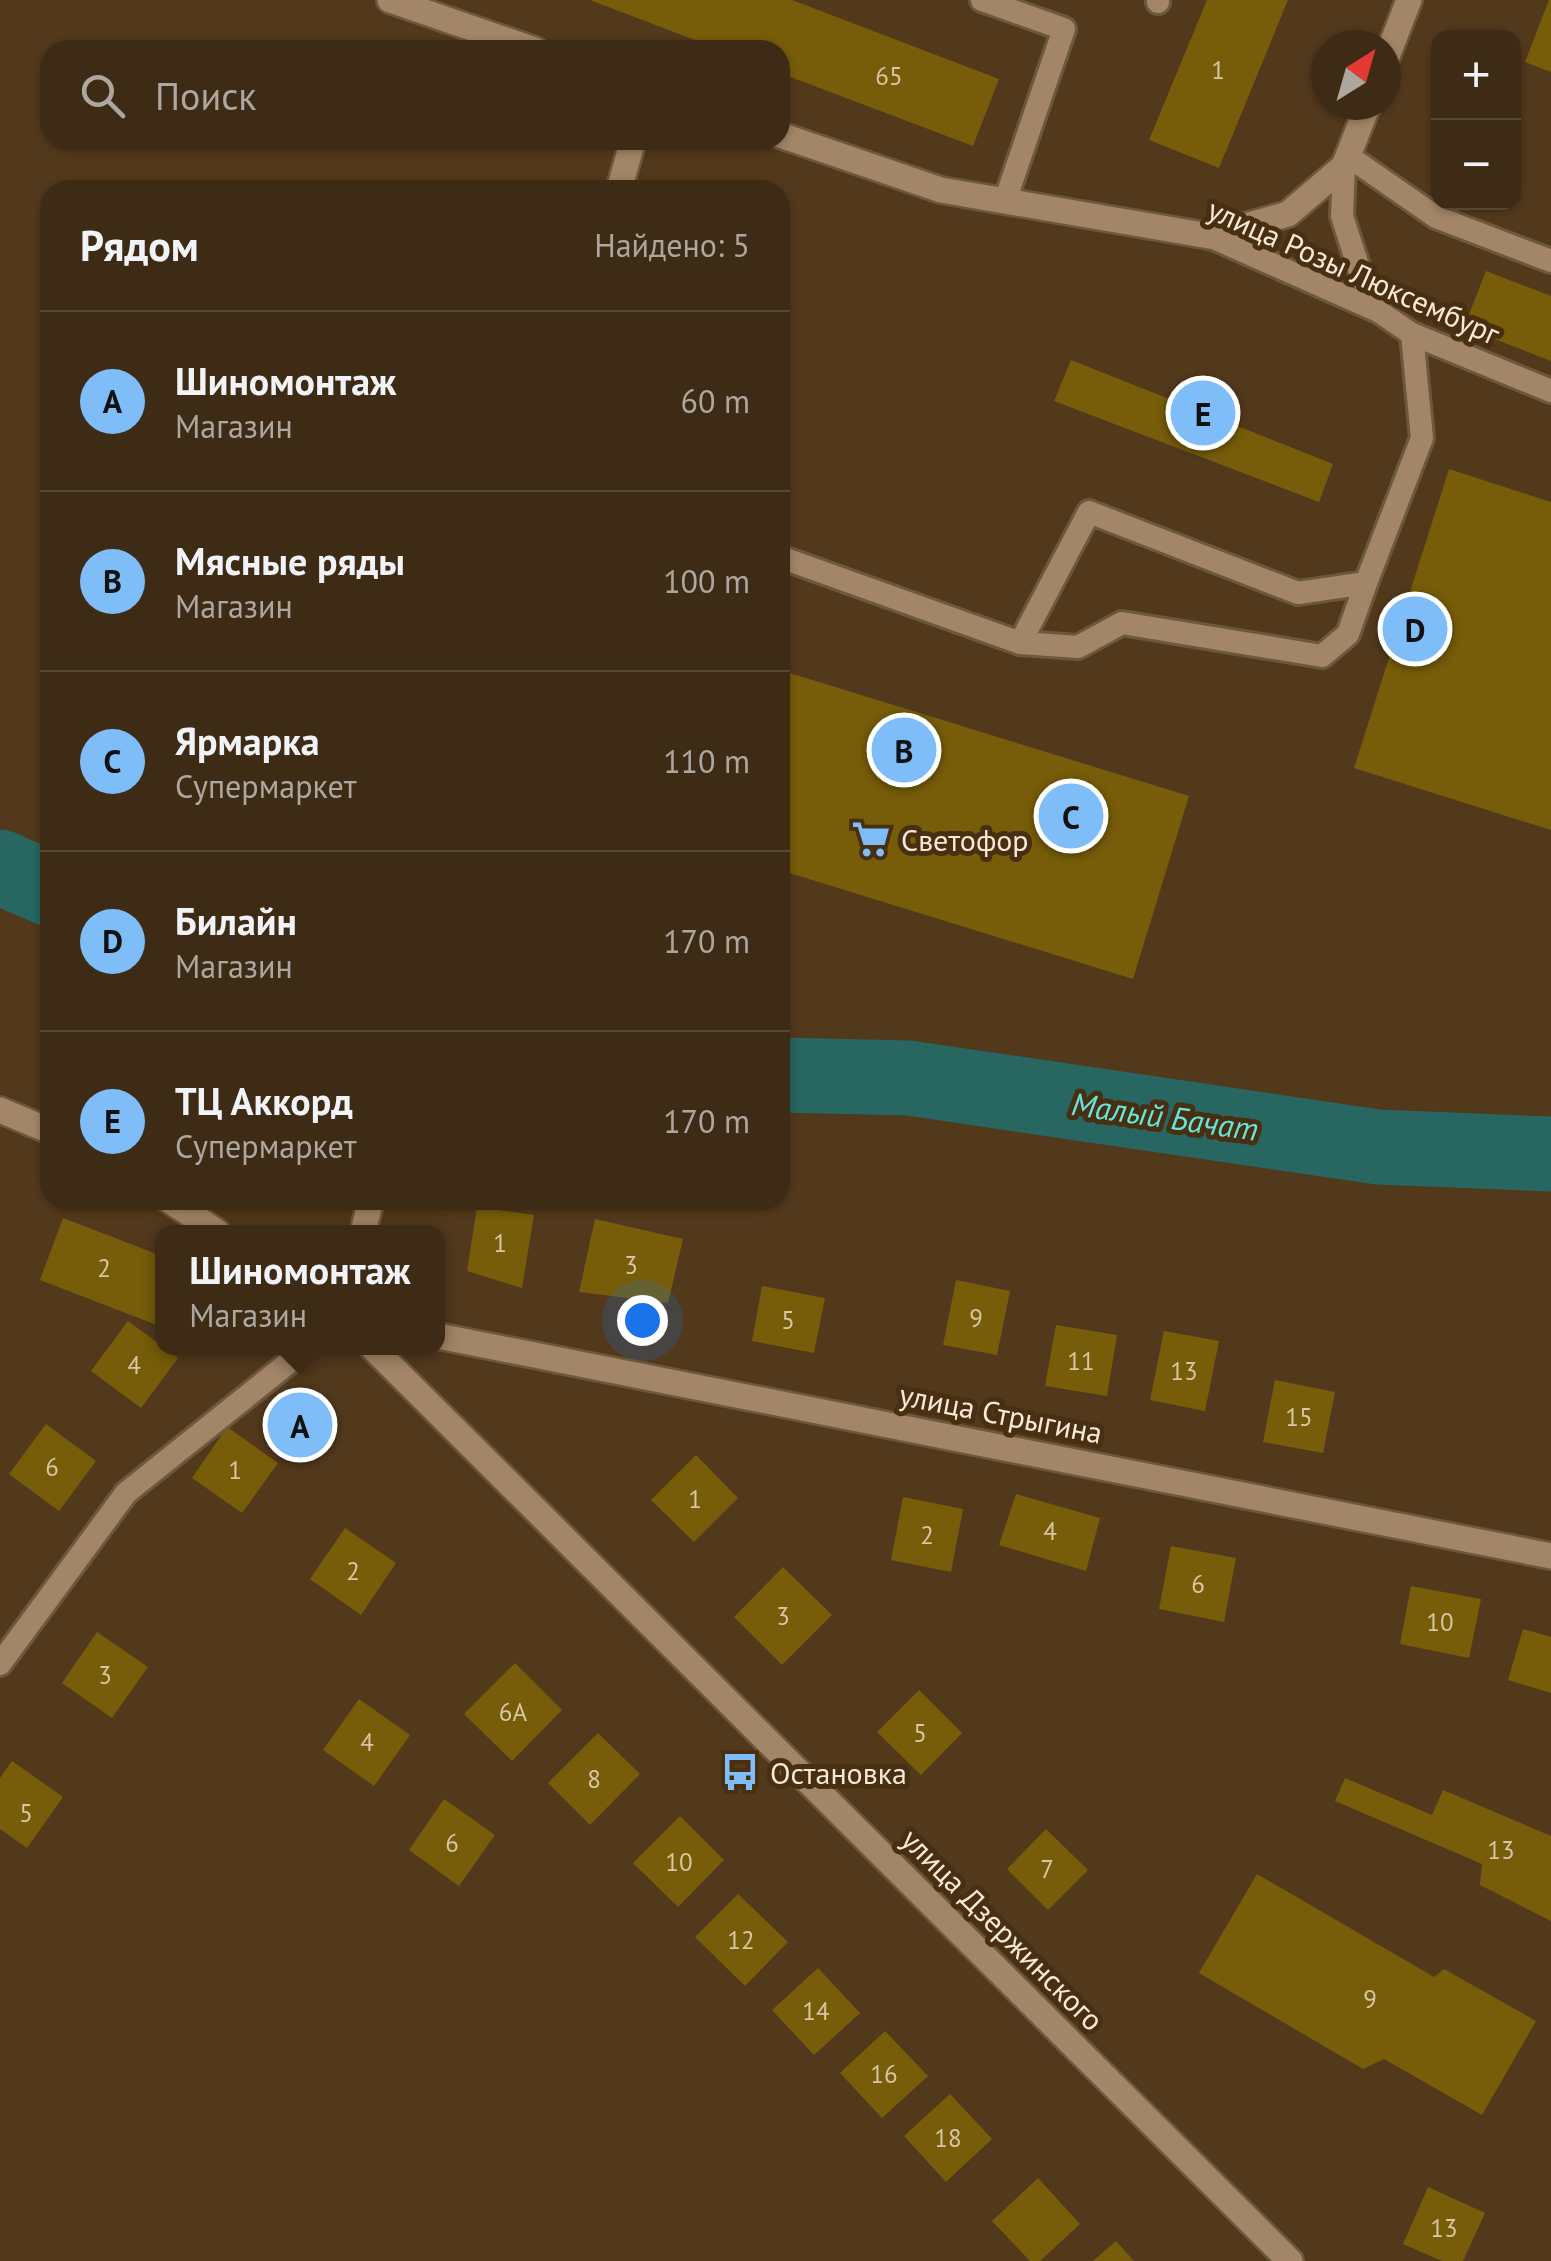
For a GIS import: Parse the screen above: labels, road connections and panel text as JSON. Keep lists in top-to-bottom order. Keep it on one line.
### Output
{"streets":{"street":["улица Розы Люксембург","улица Стрыгина","улица Дзержинского"]},"water":["Малый Бачат"],"places":{"supermarket":["Светофор"],"bus stop":["Остановка"]},"house_numbers":["1","65","1","3","2","9","5","11","4","13","15","6","1","1","4","2","2","6","3","10","3","6А","5","4","8","5","6","13","10","7","12","9","14","16","18","13"],"north":"top right","page":{"map_buttons":["+","−"],"search":"Поиск","heading":["Рядом","Найдено: 5"],"list":[{"mark":"A","name":"Шиномонтаж","note":"Магазин","value":"60 m"},{"mark":"B","name":"Мясные ряды","note":"Магазин","value":"100 m"},{"mark":"C","name":"Ярмарка","note":"Супермаркет","value":"110 m"},{"mark":"D","name":"Билайн","note":"Магазин","value":"170 m"},{"mark":"E","name":"ТЦ Аккорд","note":"Супермаркет","value":"170 m"}],"pins":["E","D","B","C","A"],"popup":["Шиномонтаж","Магазин"]}}
